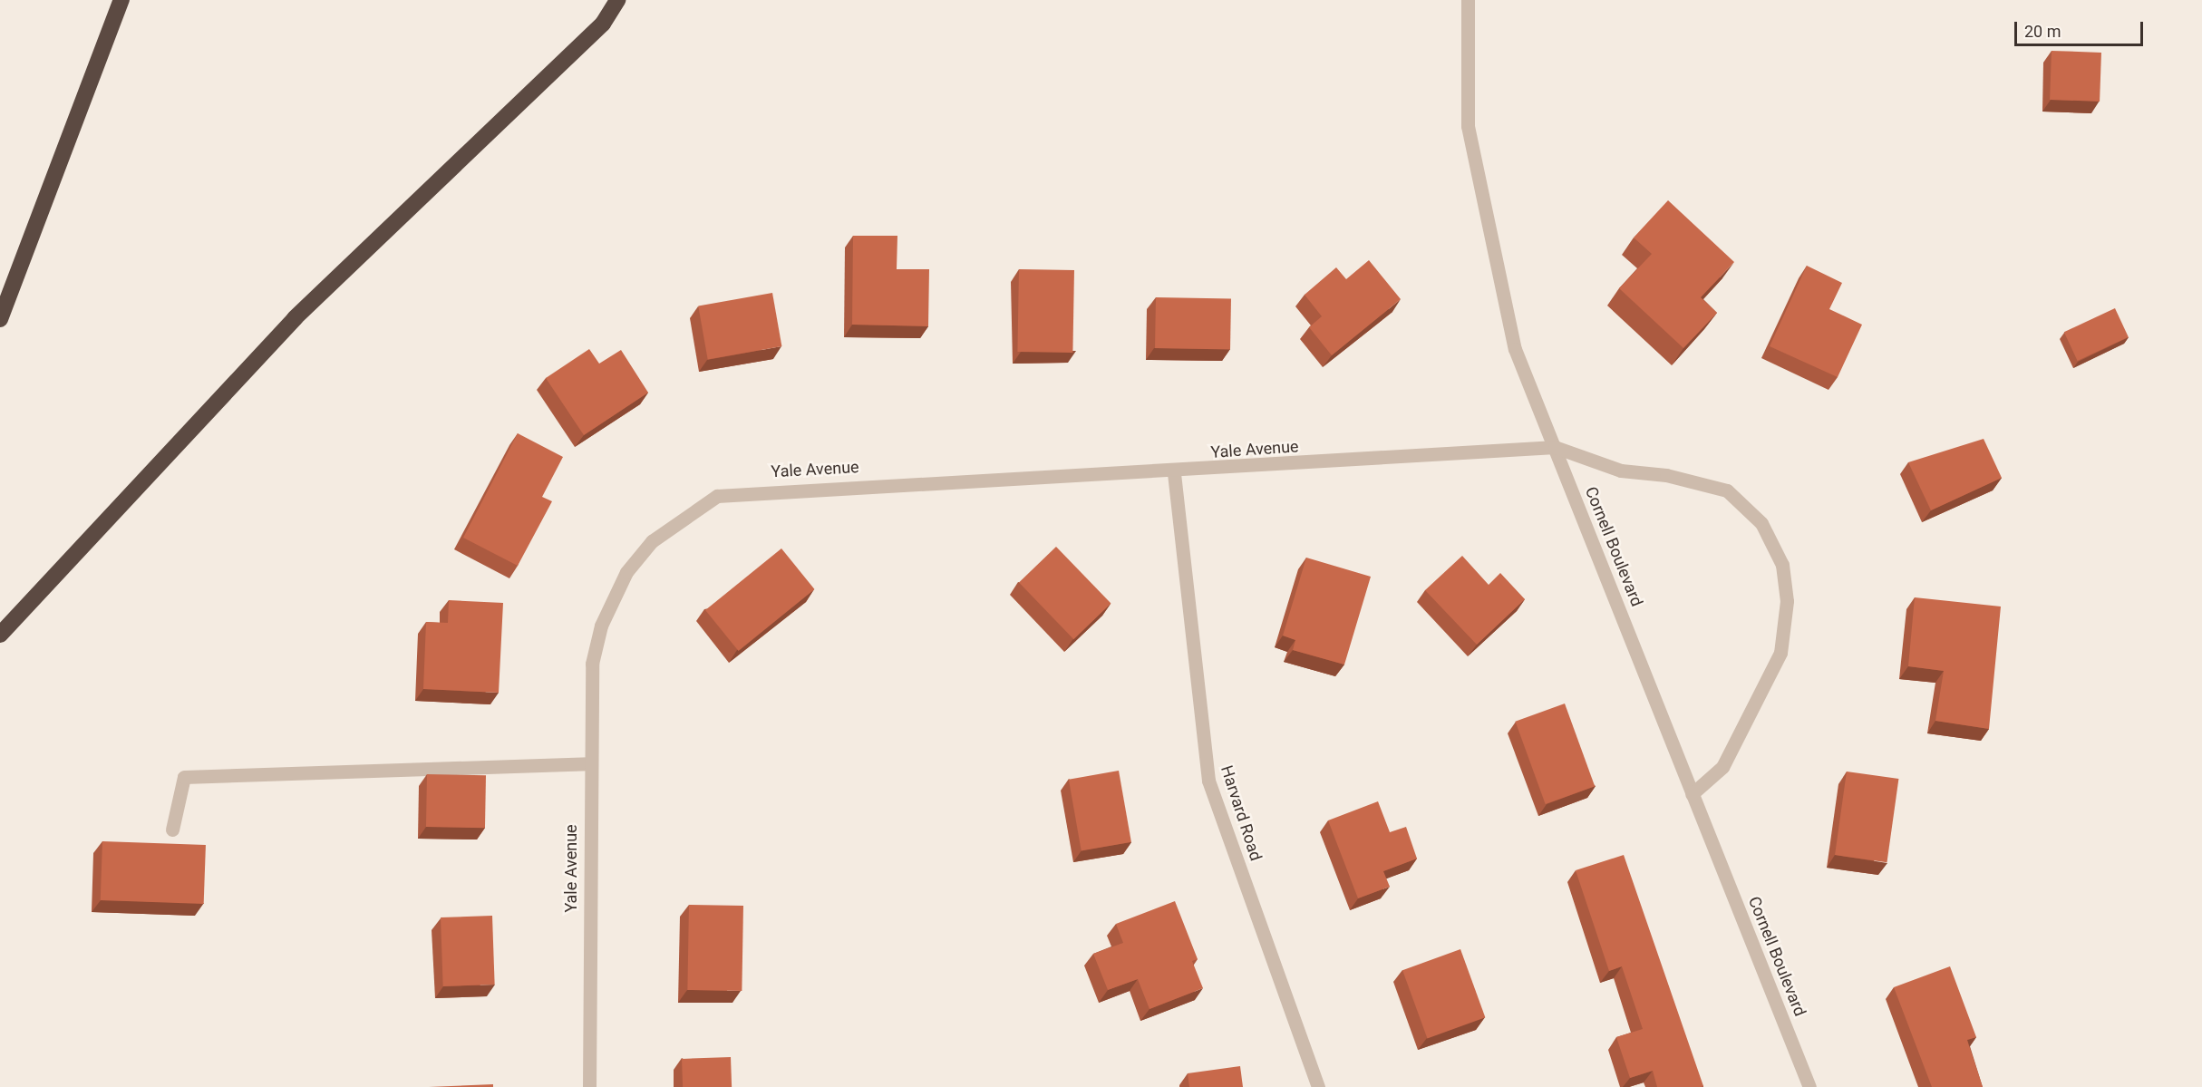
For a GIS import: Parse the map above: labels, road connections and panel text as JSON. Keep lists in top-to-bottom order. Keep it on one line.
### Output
{"streets":{"street":["Yale Avenue","Cornell Boulevard","Harvard Road"]},"crossings":[["Yale Avenue","Cornell Boulevard"],["Yale Avenue","Harvard Road"]],"scale_bar":"20 m"}
